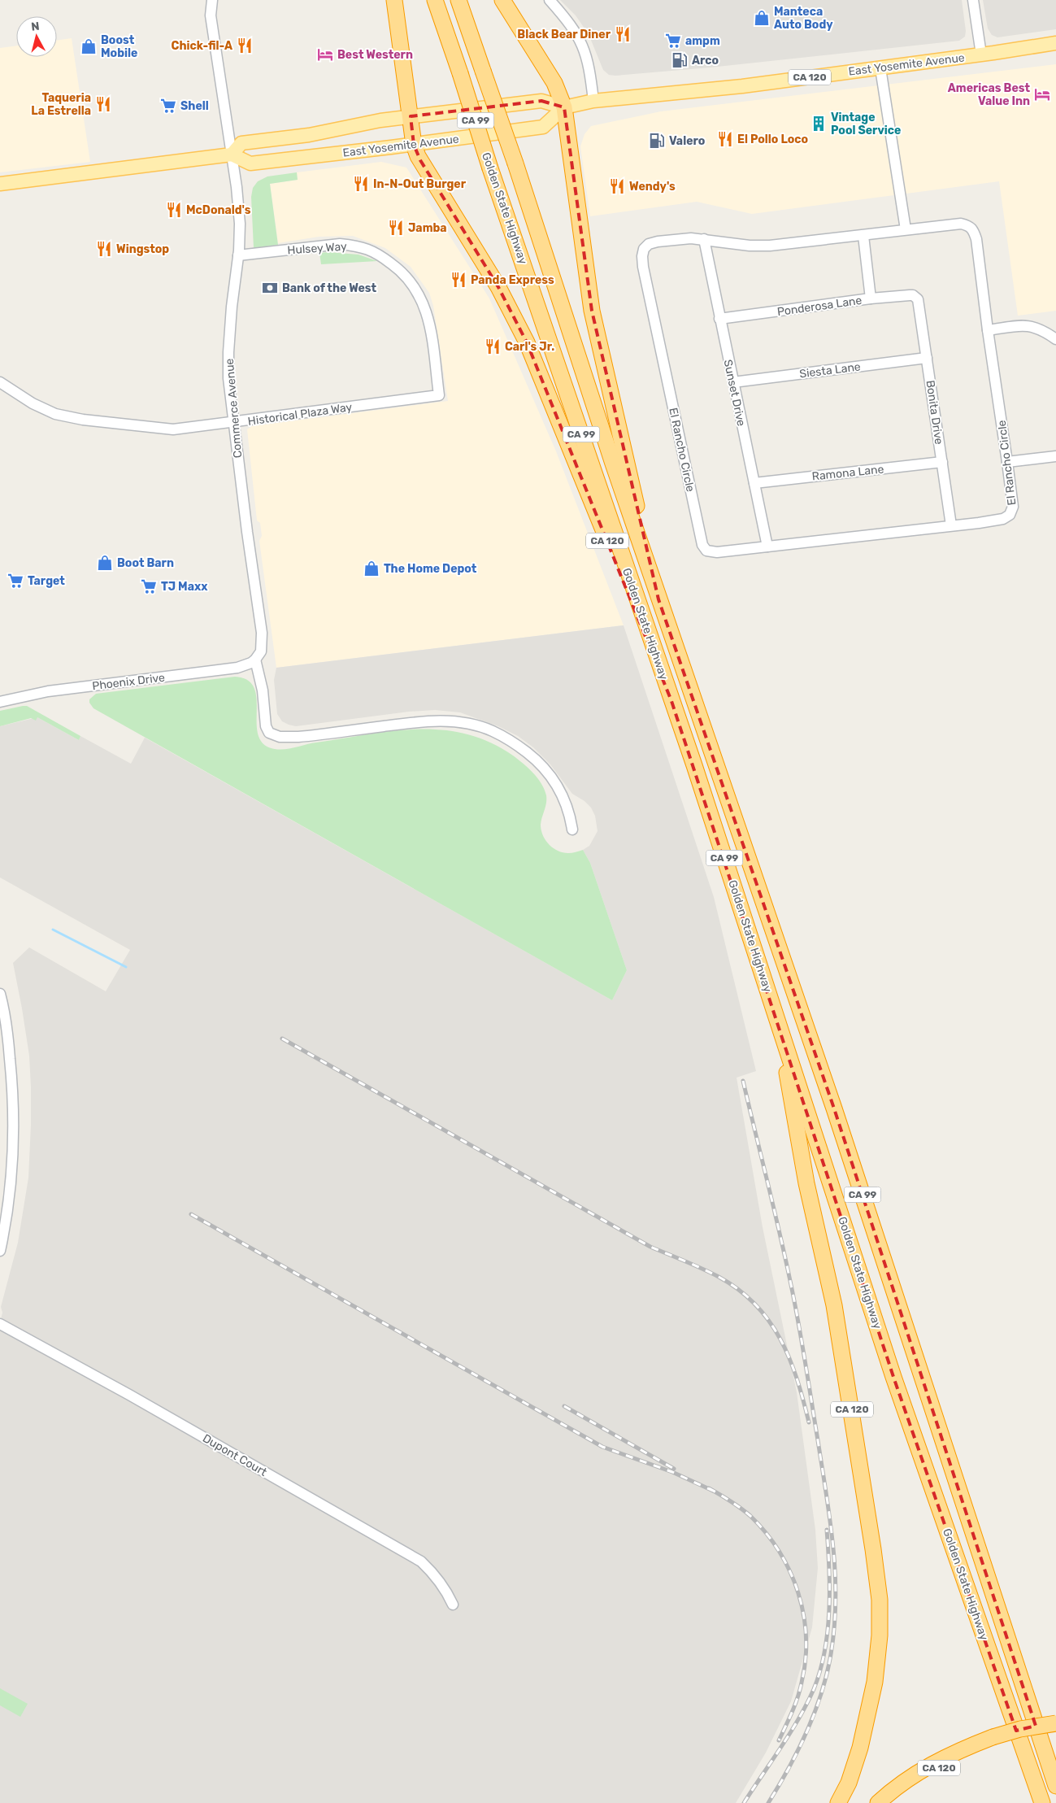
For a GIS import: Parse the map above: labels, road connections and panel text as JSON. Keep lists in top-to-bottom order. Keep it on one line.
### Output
{"streets":{"highway":["CA 120","CA 99","Golden State Highway"],"main road":["East Yosemite Avenue"],"street":["Hulsey Way","Ponderosa Lane","Siesta Lane","Sunset Drive","Commerce Avenue","Bonita Drive","Historical Plaza Way","El Rancho Circle","Ramona Lane","Phoenix Drive","Dupont Court"]},"crossings":[["East Yosemite Avenue","CA 120"],["East Yosemite Avenue","Commerce Avenue"],["CA 120","Golden State Highway"],["Hulsey Way","Commerce Avenue"],["Hulsey Way","Historical Plaza Way"],["Ponderosa Lane","Sunset Drive"],["Ponderosa Lane","Bonita Drive"],["Siesta Lane","Sunset Drive"],["Siesta Lane","Bonita Drive"],["Sunset Drive","El Rancho Circle"],["Sunset Drive","Ramona Lane"],["Commerce Avenue","Historical Plaza Way"],["Commerce Avenue","Phoenix Drive"],["Bonita Drive","El Rancho Circle"],["Bonita Drive","Ramona Lane"]],"places":{"shop":["Manteca Auto Body","Boost Mobile","Boot Barn","The Home Depot"],"restaurant":["Black Bear Diner","Chick-fil-A","Taqueria La Estrella","El Pollo Loco","In-N-Out Burger","Wendy's","McDonald's","Jamba","Wingstop","Panda Express","Carl's Jr."],"supermarket":["ampm","Shell","Target","TJ Maxx"],"hotel":["Best Western","Americas Best Value Inn"],"fuel station":["Arco","Valero"],"building":["Vintage Pool Service"],"bank":["Bank of the West"]},"north":"top"}
